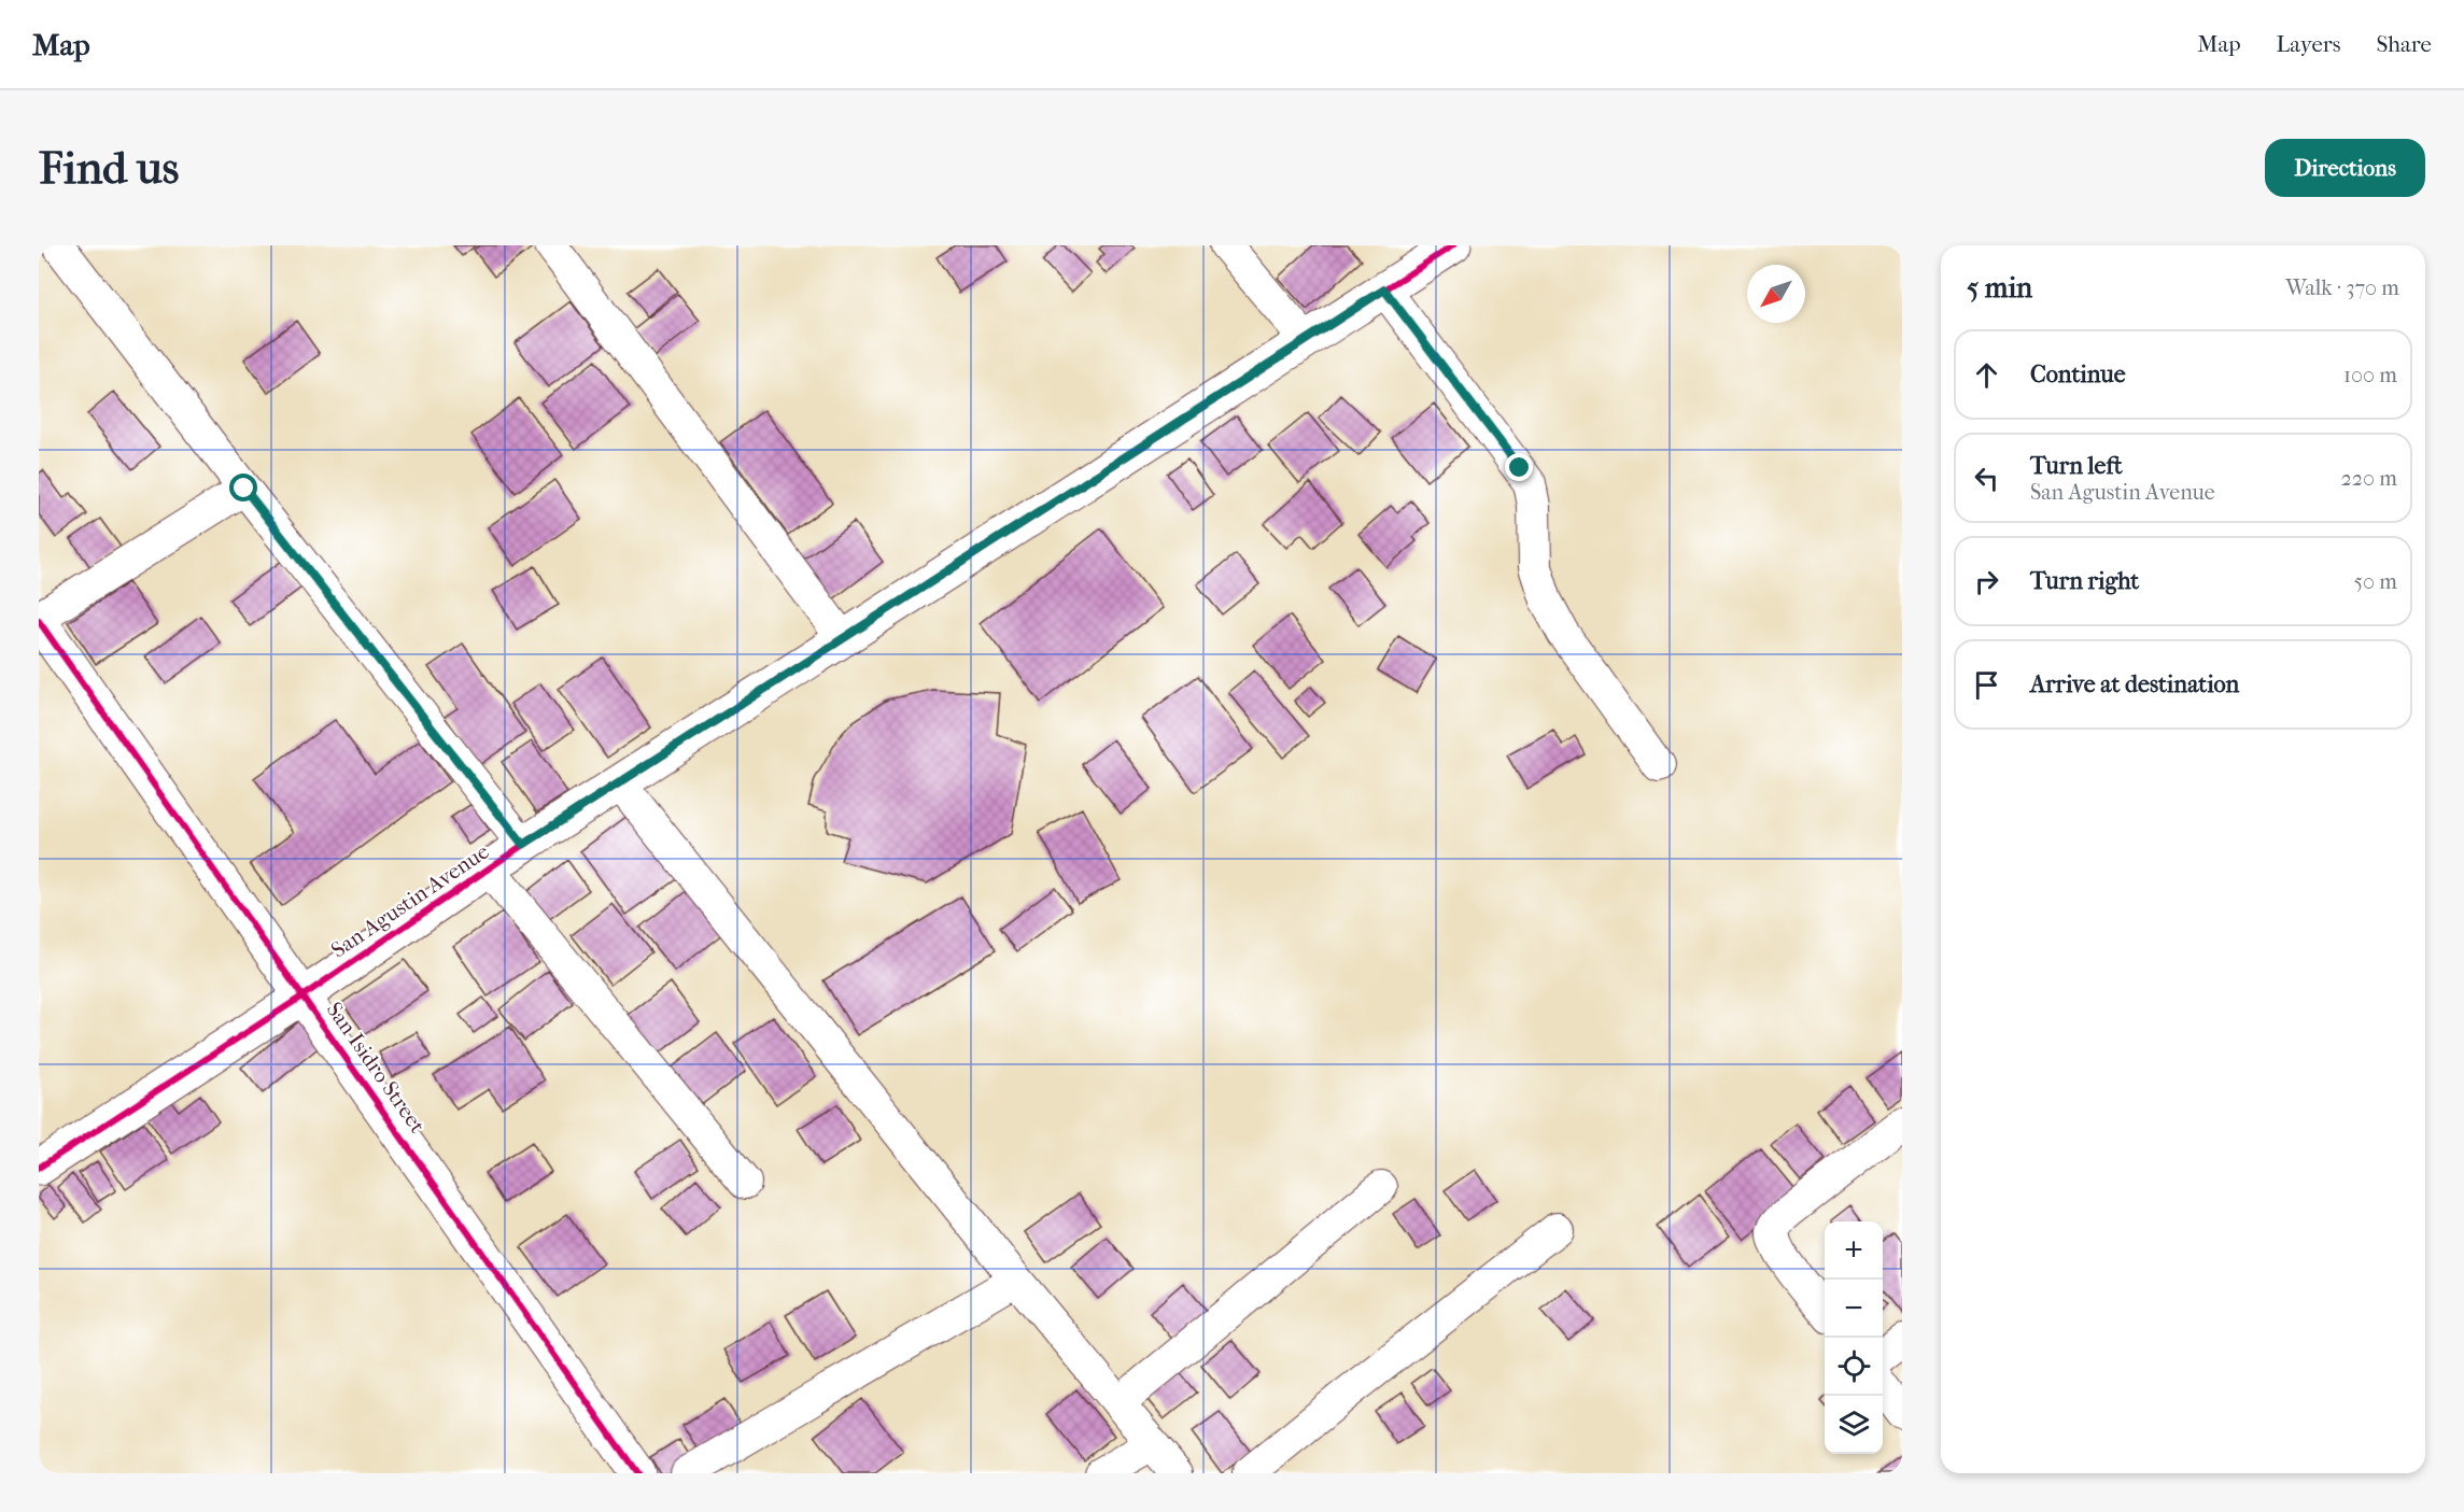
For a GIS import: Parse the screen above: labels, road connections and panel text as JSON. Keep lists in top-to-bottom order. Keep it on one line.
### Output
{"streets":{"street":["San Agustin Avenue","San Isidro Street"]},"crossings":[["San Agustin Avenue","San Isidro Street"]],"north":"bottom left","page":{"header":"Map","nav":["Map","Layers","Share"],"buttons":"Directions","title":"Find us","heading":["5 min","Walk · 370 m"],"list":[["Continue","100 m"],["Turn left","San Agustin Avenue","220 m"],["Turn right","50 m"],"Arrive at destination"],"map_buttons":["+","−"]}}
